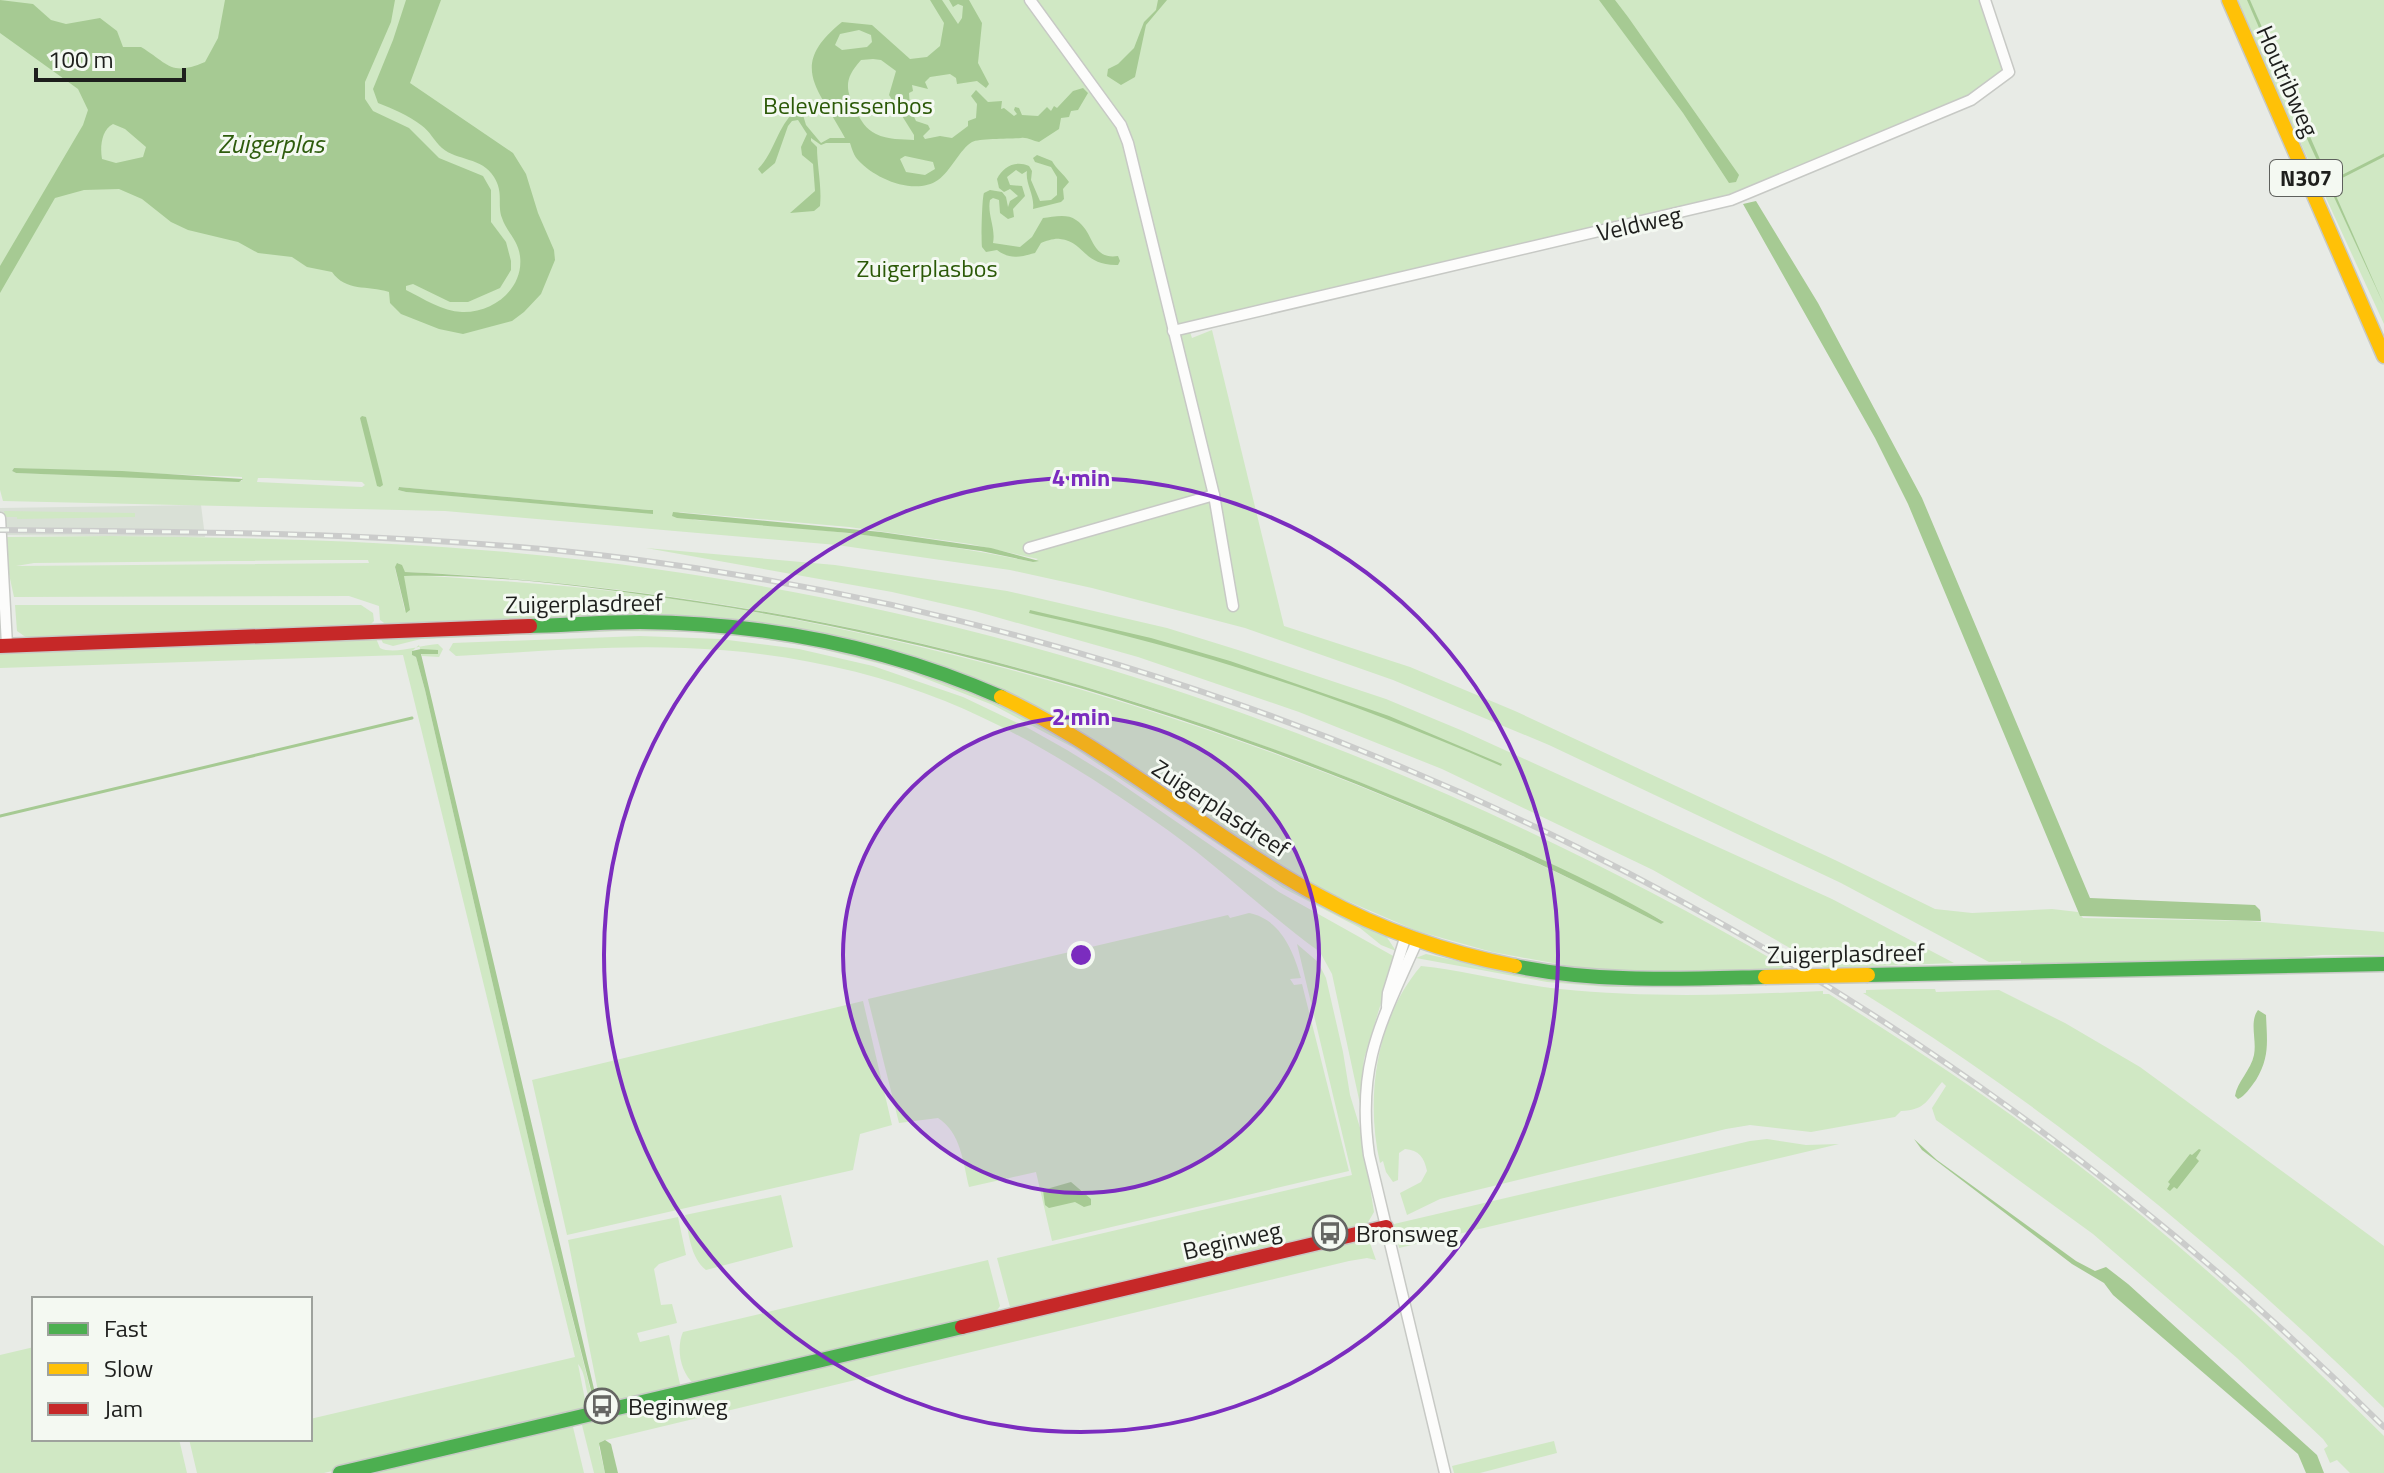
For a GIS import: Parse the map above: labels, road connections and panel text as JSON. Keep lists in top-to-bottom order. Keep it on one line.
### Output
{"streets":{"main road":["Houtribweg","N307","Zuigerplasdreef","Beginweg"],"street":["Veldweg"]},"water":["Zuigerplas"],"parks":["Belevenissenbos","Zuigerplasbos"],"places":{"bus stop":["Bronsweg","Beginweg"]},"legend":["Fast","Slow","Jam"],"scale_bar":"100 m","rings":["4 min","2 min"]}
